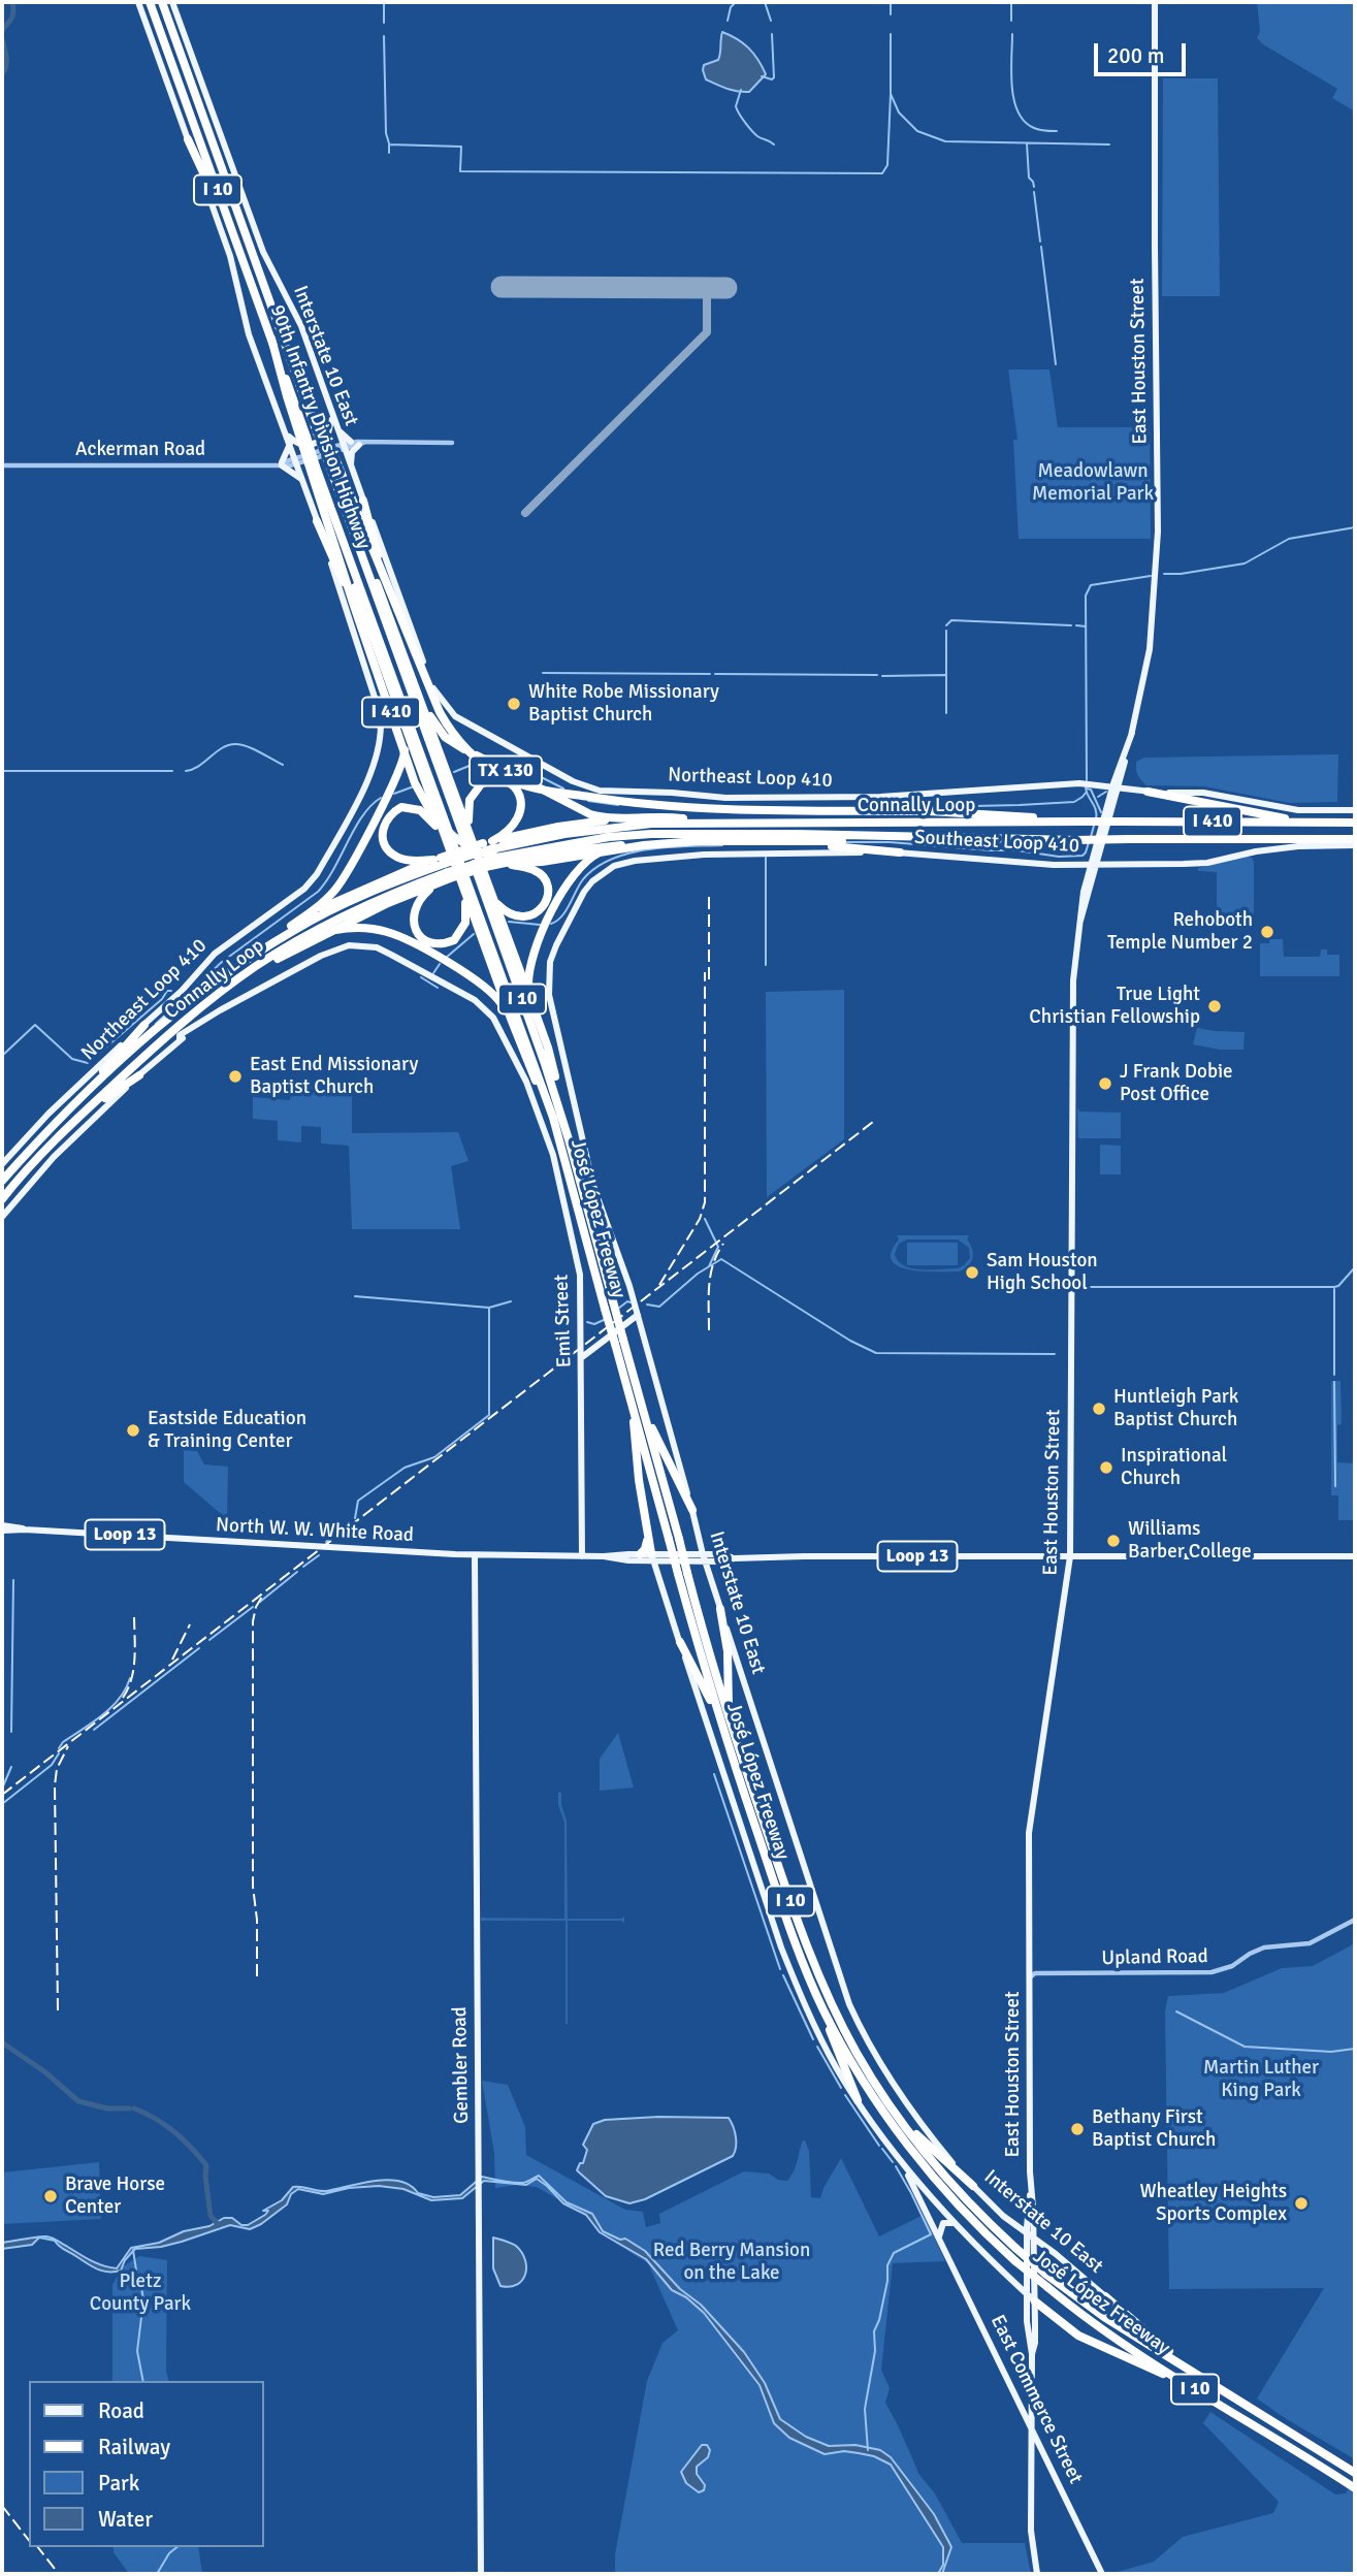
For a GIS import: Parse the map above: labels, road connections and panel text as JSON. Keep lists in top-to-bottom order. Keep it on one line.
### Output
{"streets":{"highway":["I 10","90th Infantry Division Highway","I 410","TX 130","Connally Loop","José López Freeway"],"main road":["Interstate 10 East","East Houston Street","Northeast Loop 410","Southeast Loop 410","Emil Street","North W. W. White Road","Loop 13","Gembler Road","East Commerce Street"],"street":["Ackerman Road","Upland Road"]},"crossings":[["Interstate 10 East","East Houston Street"],["Interstate 10 East","Ackerman Road"],["Interstate 10 East","Northeast Loop 410"],["Interstate 10 East","Southeast Loop 410"],["Interstate 10 East","North W. W. White Road"],["Interstate 10 East","Loop 13"],["East Houston Street","Southeast Loop 410"],["East Houston Street","Loop 13"],["East Houston Street","Upland Road"],["East Houston Street","East Commerce Street"],["90th Infantry Division Highway","I 410"],["90th Infantry Division Highway","TX 130"],["90th Infantry Division Highway","José López Freeway"],["TX 130","Connally Loop"],["Emil Street","North W. W. White Road"],["North W. W. White Road","Loop 13"],["North W. W. White Road","Gembler Road"]],"parks":["Meadowlawn Memorial Park","Martin Luther King Park","Red Berry Mansion on the Lake","Pletz County Park"],"places":["White Robe Missionary Baptist Church","Rehoboth Temple Number 2","True Light Christian Fellowship","East End Missionary Baptist Church","J Frank Dobie Post Office","Sam Houston High School","Huntleigh Park Baptist Church","Eastside Education & Training Center","Inspirational Church","Williams Barber College","Bethany First Baptist Church","Brave Horse Center","Wheatley Heights Sports Complex"],"legend":["Road","Railway","Park","Water"],"scale_bar":"200 m"}
